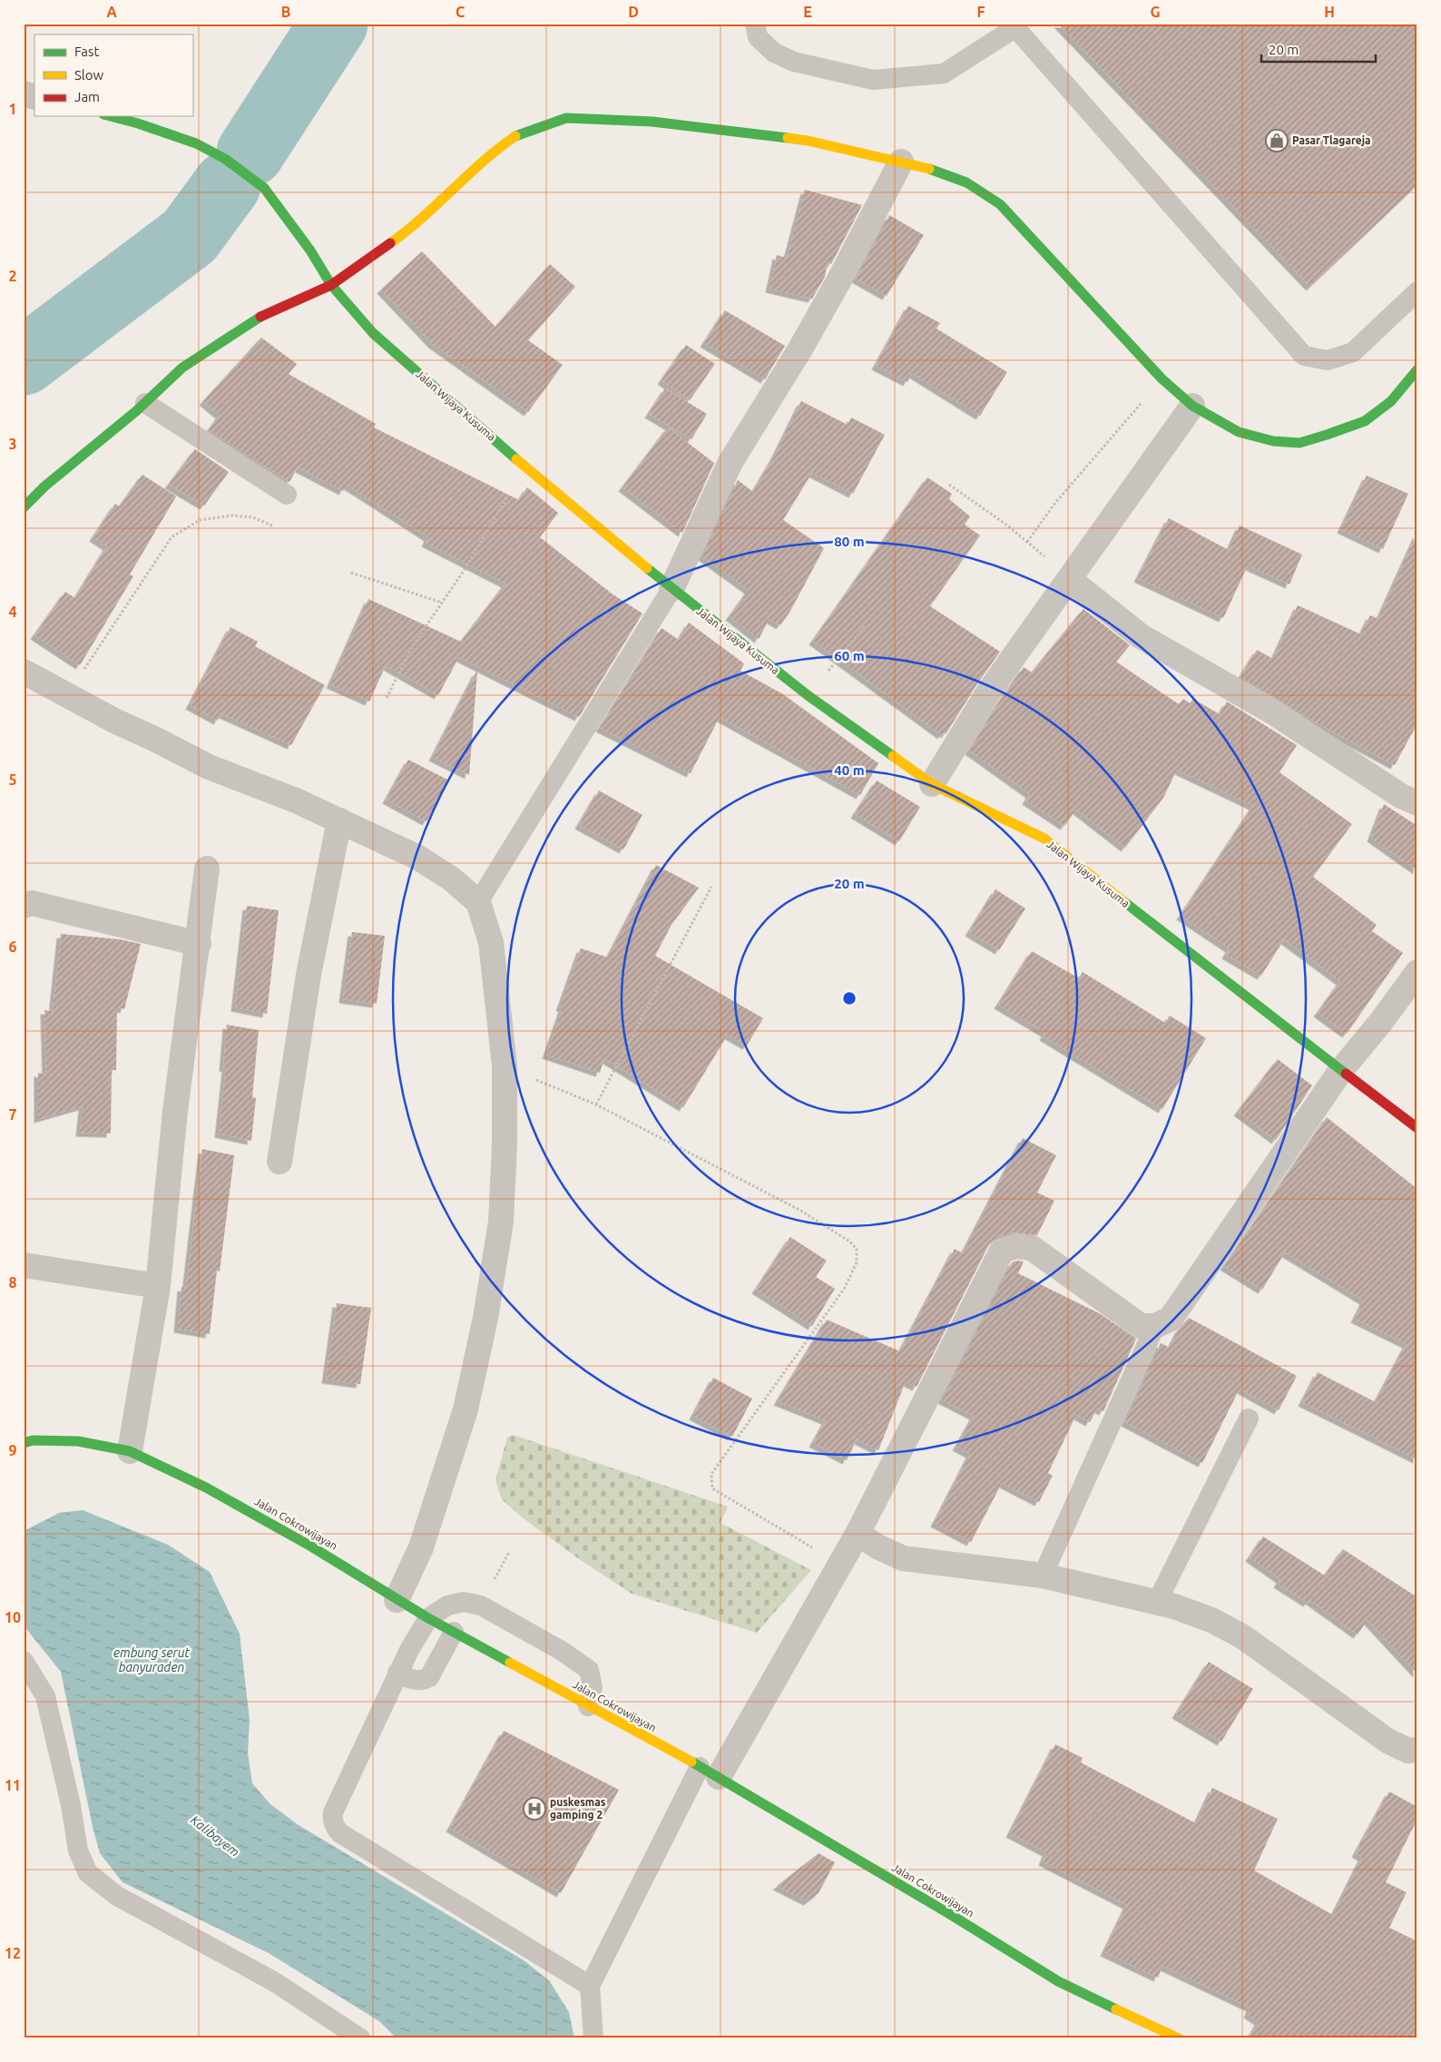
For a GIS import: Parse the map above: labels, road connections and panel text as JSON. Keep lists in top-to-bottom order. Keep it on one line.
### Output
{"streets":{"street":["Jalan Wijaya Kusuma","Jalan Cokrowijayan"]},"water":["embung serut banyuraden","Kalibayem"],"places":{"shop":["Pasar Tlagareja"],"hospital":["puskesmas gamping 2"]},"legend":["Fast","Slow","Jam"],"scale_bar":"20 m","grid":{"columns":["A","B","C","D","E","F","G","H"],"rows":["1","2","3","4","5","6","7","8","9","10","11","12"]},"rings":["80 m","60 m","40 m","20 m"]}
